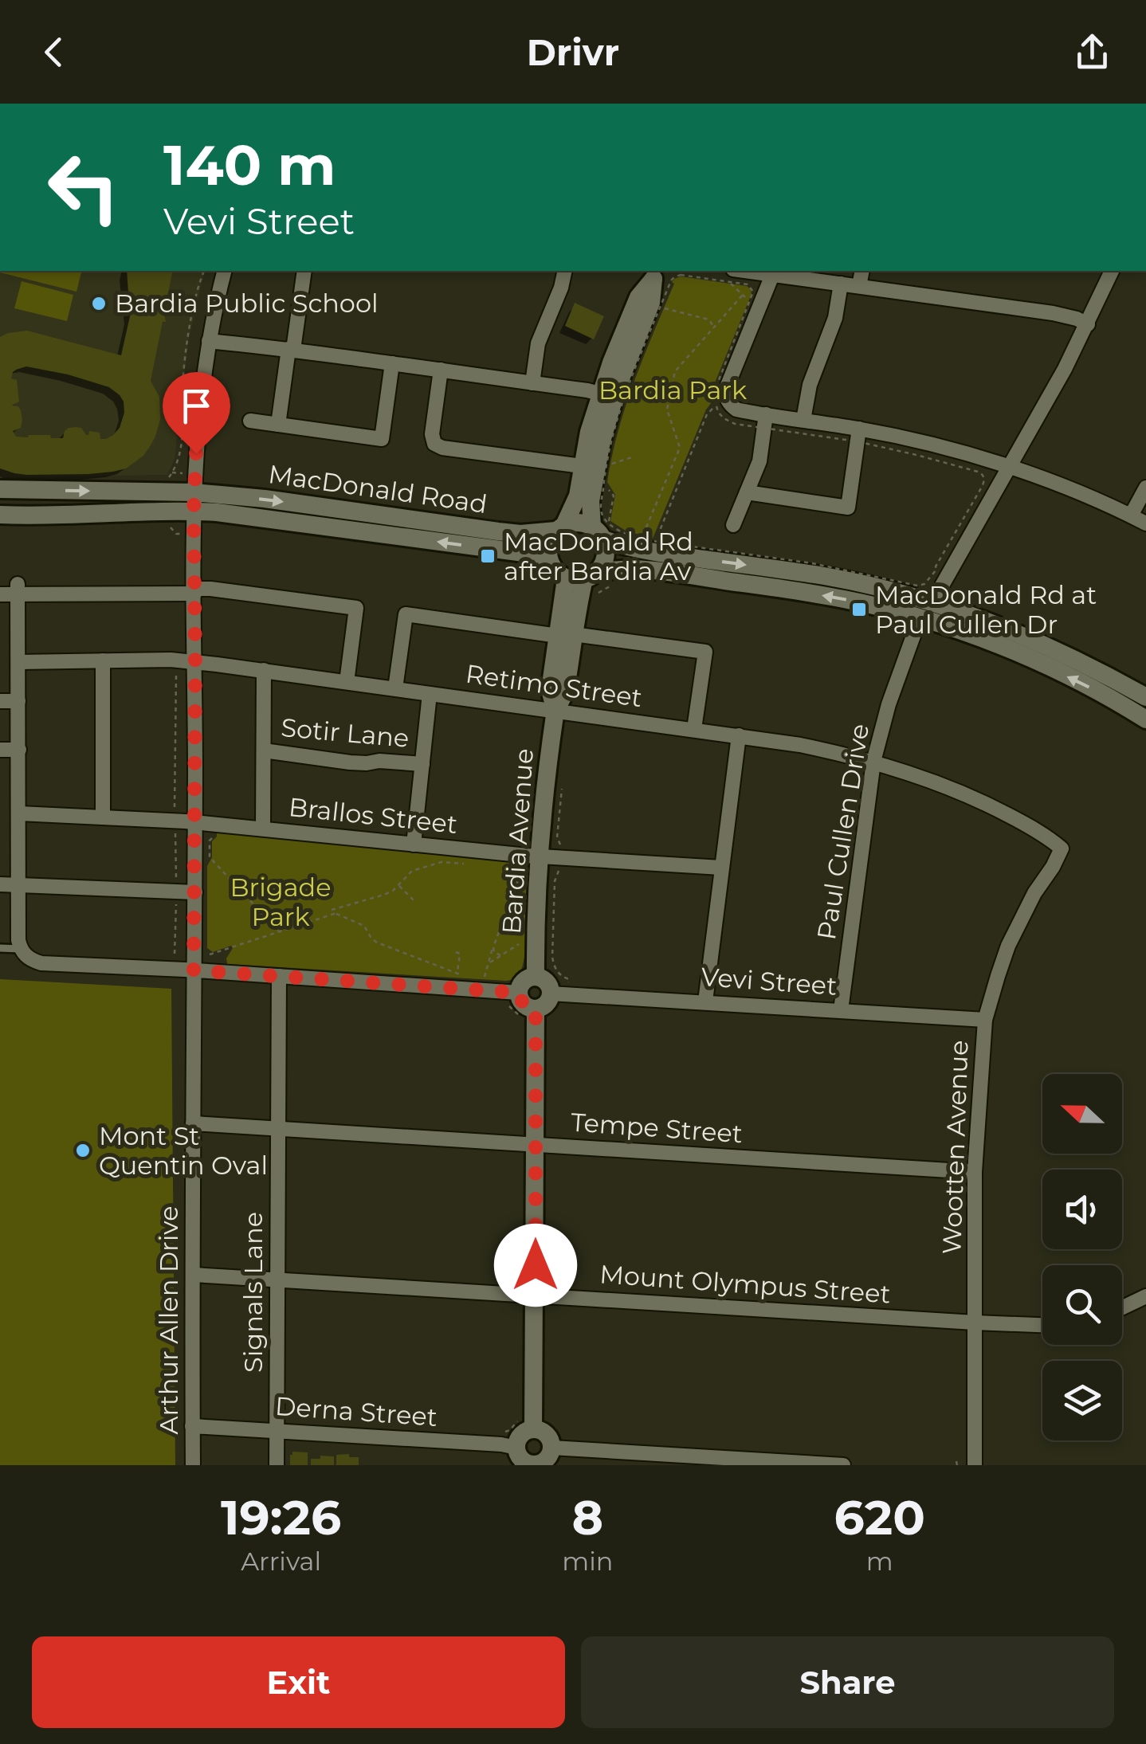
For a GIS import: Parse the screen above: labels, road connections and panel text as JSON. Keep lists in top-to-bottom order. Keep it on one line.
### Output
{"streets":{"street":["MacDonald Road","Retimo Street","Sotir Lane","Brallos Street","Paul Cullen Drive","Bardia Avenue","Vevi Street","Tempe Street","Wootten Avenue","Mount Olympus Street","Signals Lane","Arthur Allen Drive","Derna Street"]},"crossings":[["MacDonald Road","Paul Cullen Drive"],["MacDonald Road","Bardia Avenue"],["MacDonald Road","Arthur Allen Drive"],["Retimo Street","Paul Cullen Drive"],["Retimo Street","Bardia Avenue"],["Retimo Street","Wootten Avenue"],["Retimo Street","Arthur Allen Drive"],["Brallos Street","Bardia Avenue"],["Brallos Street","Arthur Allen Drive"],["Paul Cullen Drive","Vevi Street"],["Vevi Street","Wootten Avenue"],["Tempe Street","Wootten Avenue"],["Tempe Street","Signals Lane"],["Tempe Street","Arthur Allen Drive"],["Wootten Avenue","Mount Olympus Street"],["Mount Olympus Street","Signals Lane"],["Mount Olympus Street","Arthur Allen Drive"],["Signals Lane","Derna Street"],["Arthur Allen Drive","Derna Street"]],"parks":["Bardia Park","Brigade Park"],"places":{"other":["Bardia Public School","Mont St Quentin Oval"],"transit":["MacDonald Rd after Bardia Av","MacDonald Rd at Paul Cullen Dr"]},"north":"left","page":{"header":"Drivr","turn":["140 m","Vevi Street"],"eta":["19:26","Arrival","8","min","620","m"],"buttons":["Exit","Share"]}}
